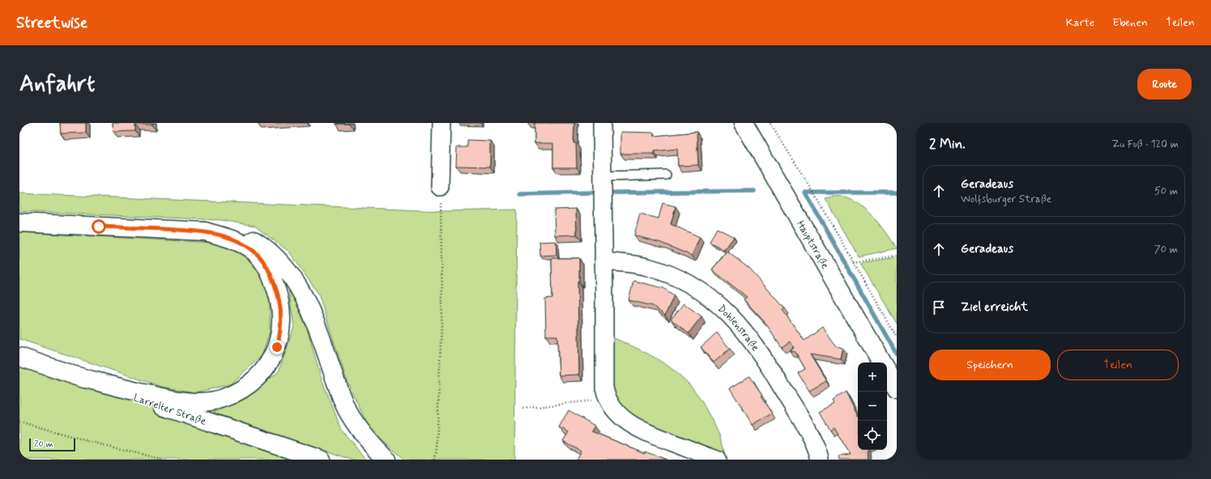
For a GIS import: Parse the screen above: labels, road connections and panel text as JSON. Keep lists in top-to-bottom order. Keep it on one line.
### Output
{"streets":{"main road":["Hauptstraße","Larrelter Straße"],"street":["Dohlenstraße"]},"scale_bar":"20 m","page":{"header":"Streetwise","nav":["Karte","Ebenen","Teilen"],"buttons":["Route",["Speichern","Teilen"]],"title":"Anfahrt","heading":["2 Min.","Zu Fuß · 120 m"],"list":[["Geradeaus","Wolfsburger Straße","50 m"],["Geradeaus","70 m"],"Ziel erreicht"],"map_buttons":["+","−"],"scale":"20 m"}}
